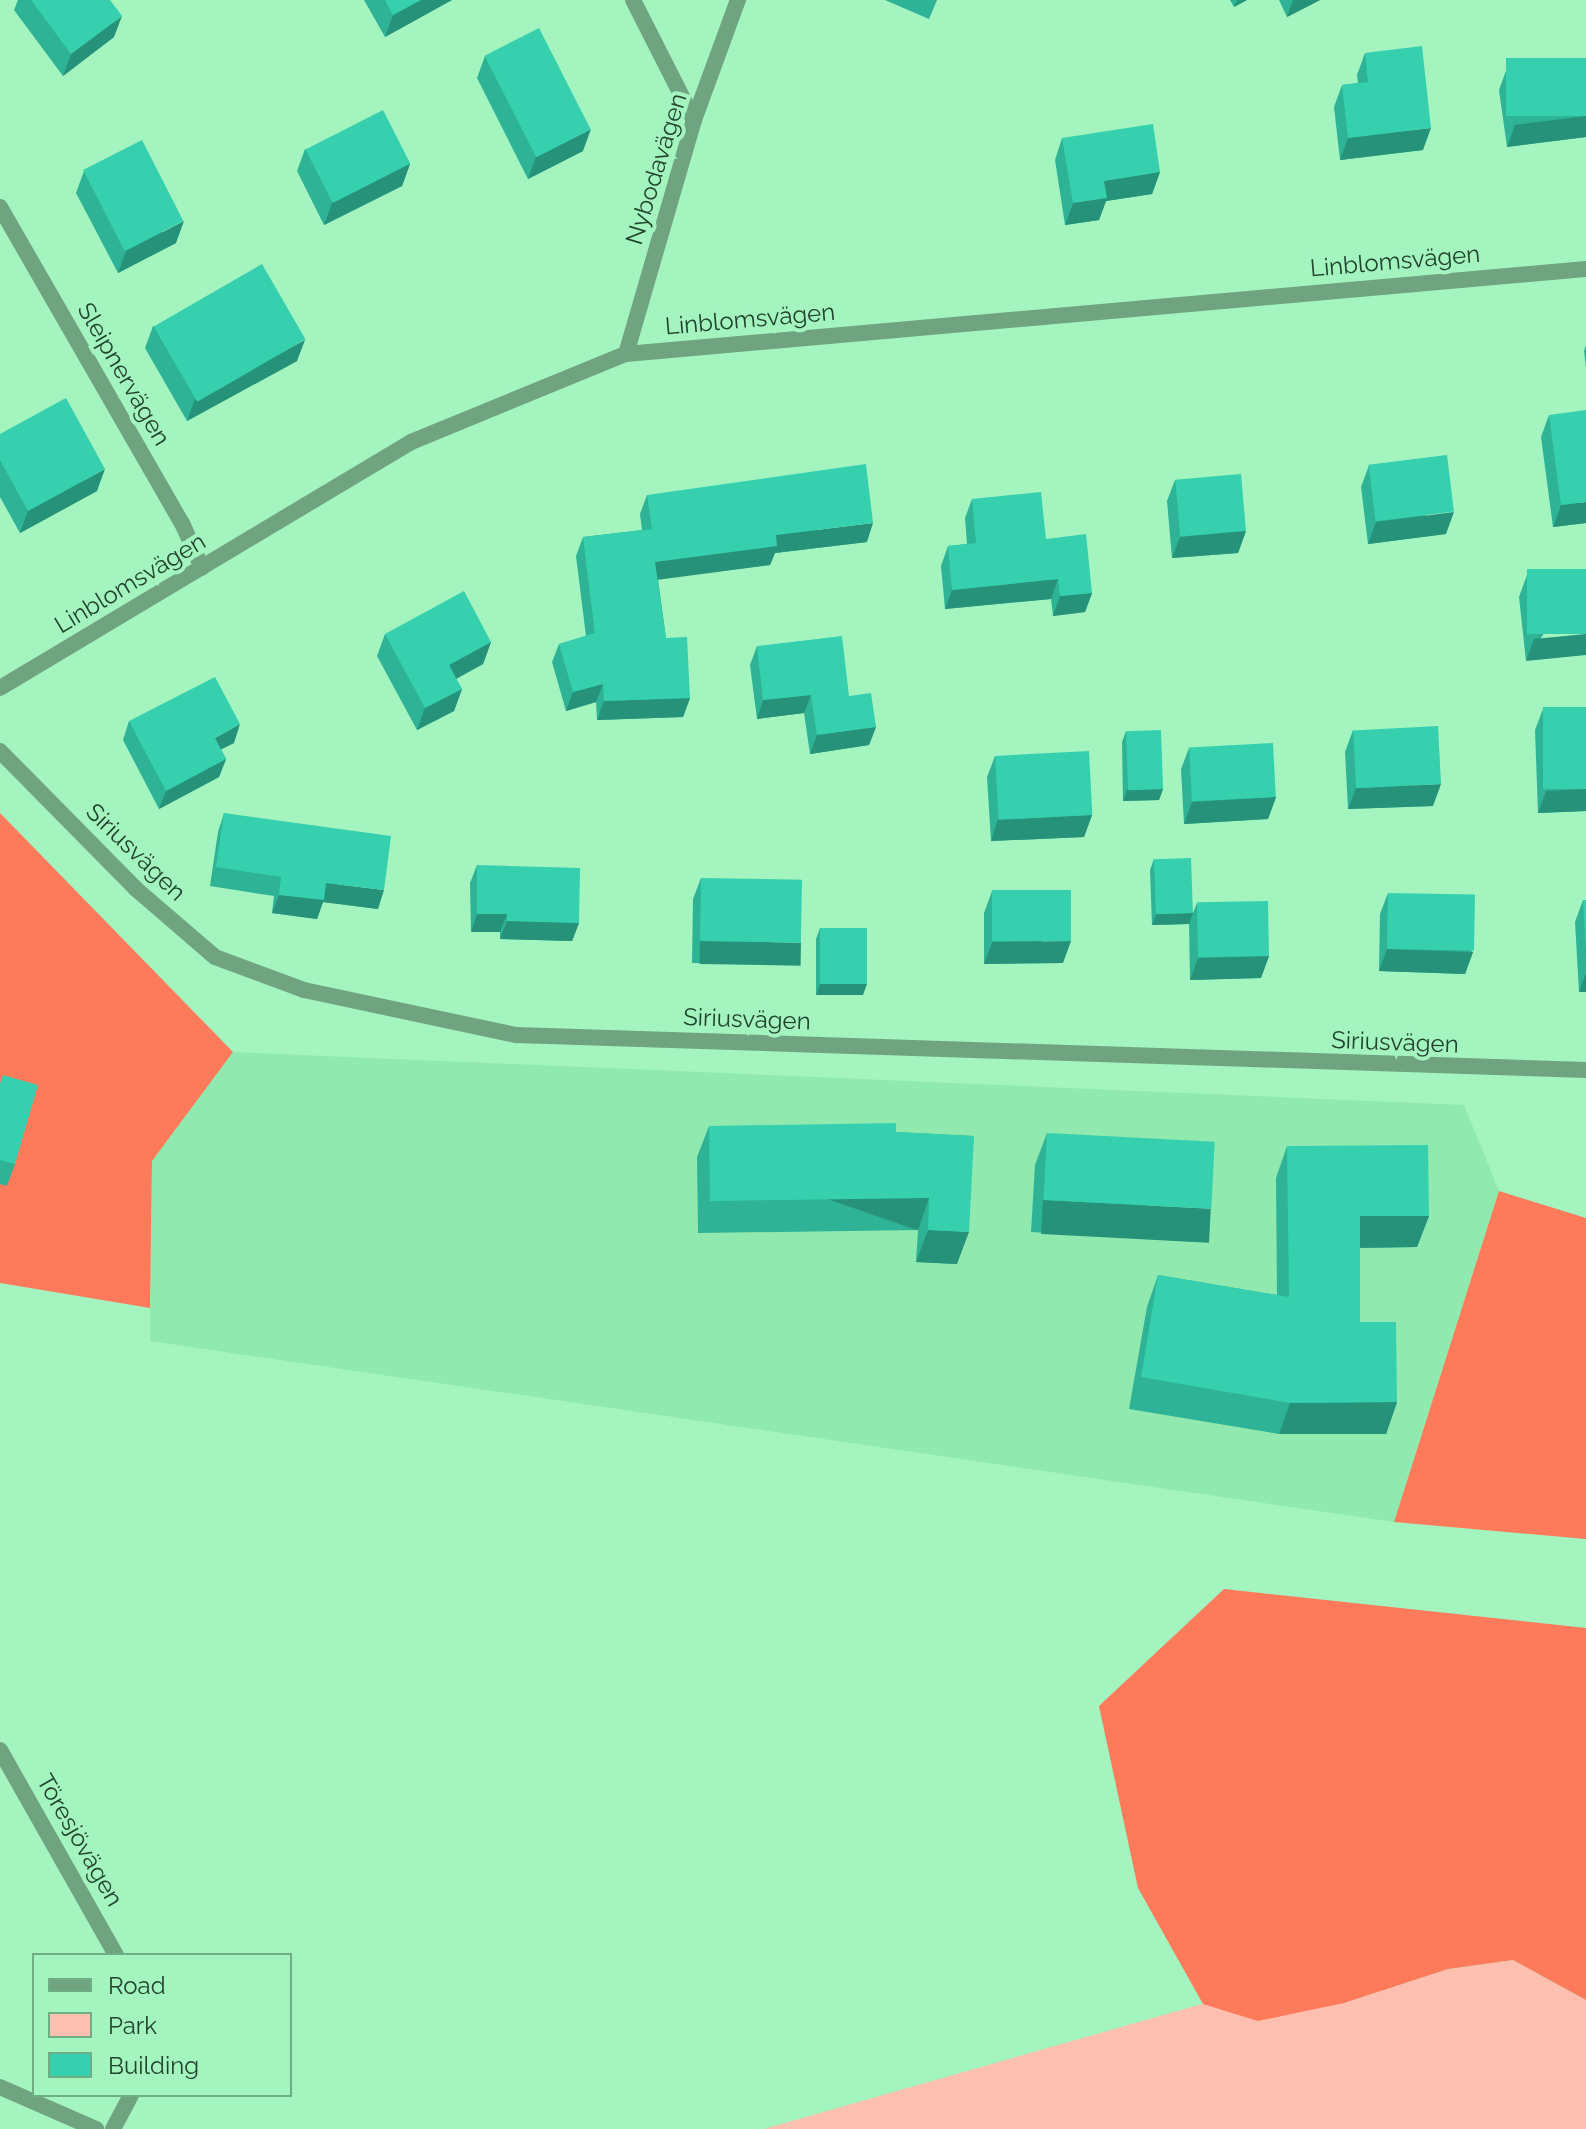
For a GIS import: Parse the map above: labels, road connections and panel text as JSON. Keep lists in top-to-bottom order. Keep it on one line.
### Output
{"streets":{"street":["Nybodavägen","Linblomsvägen","Sleipnervägen","Siriusvägen","Töresjövägen"]},"crossings":[["Nybodavägen","Linblomsvägen"],["Linblomsvägen","Sleipnervägen"]],"legend":["Road","Park","Building"]}
